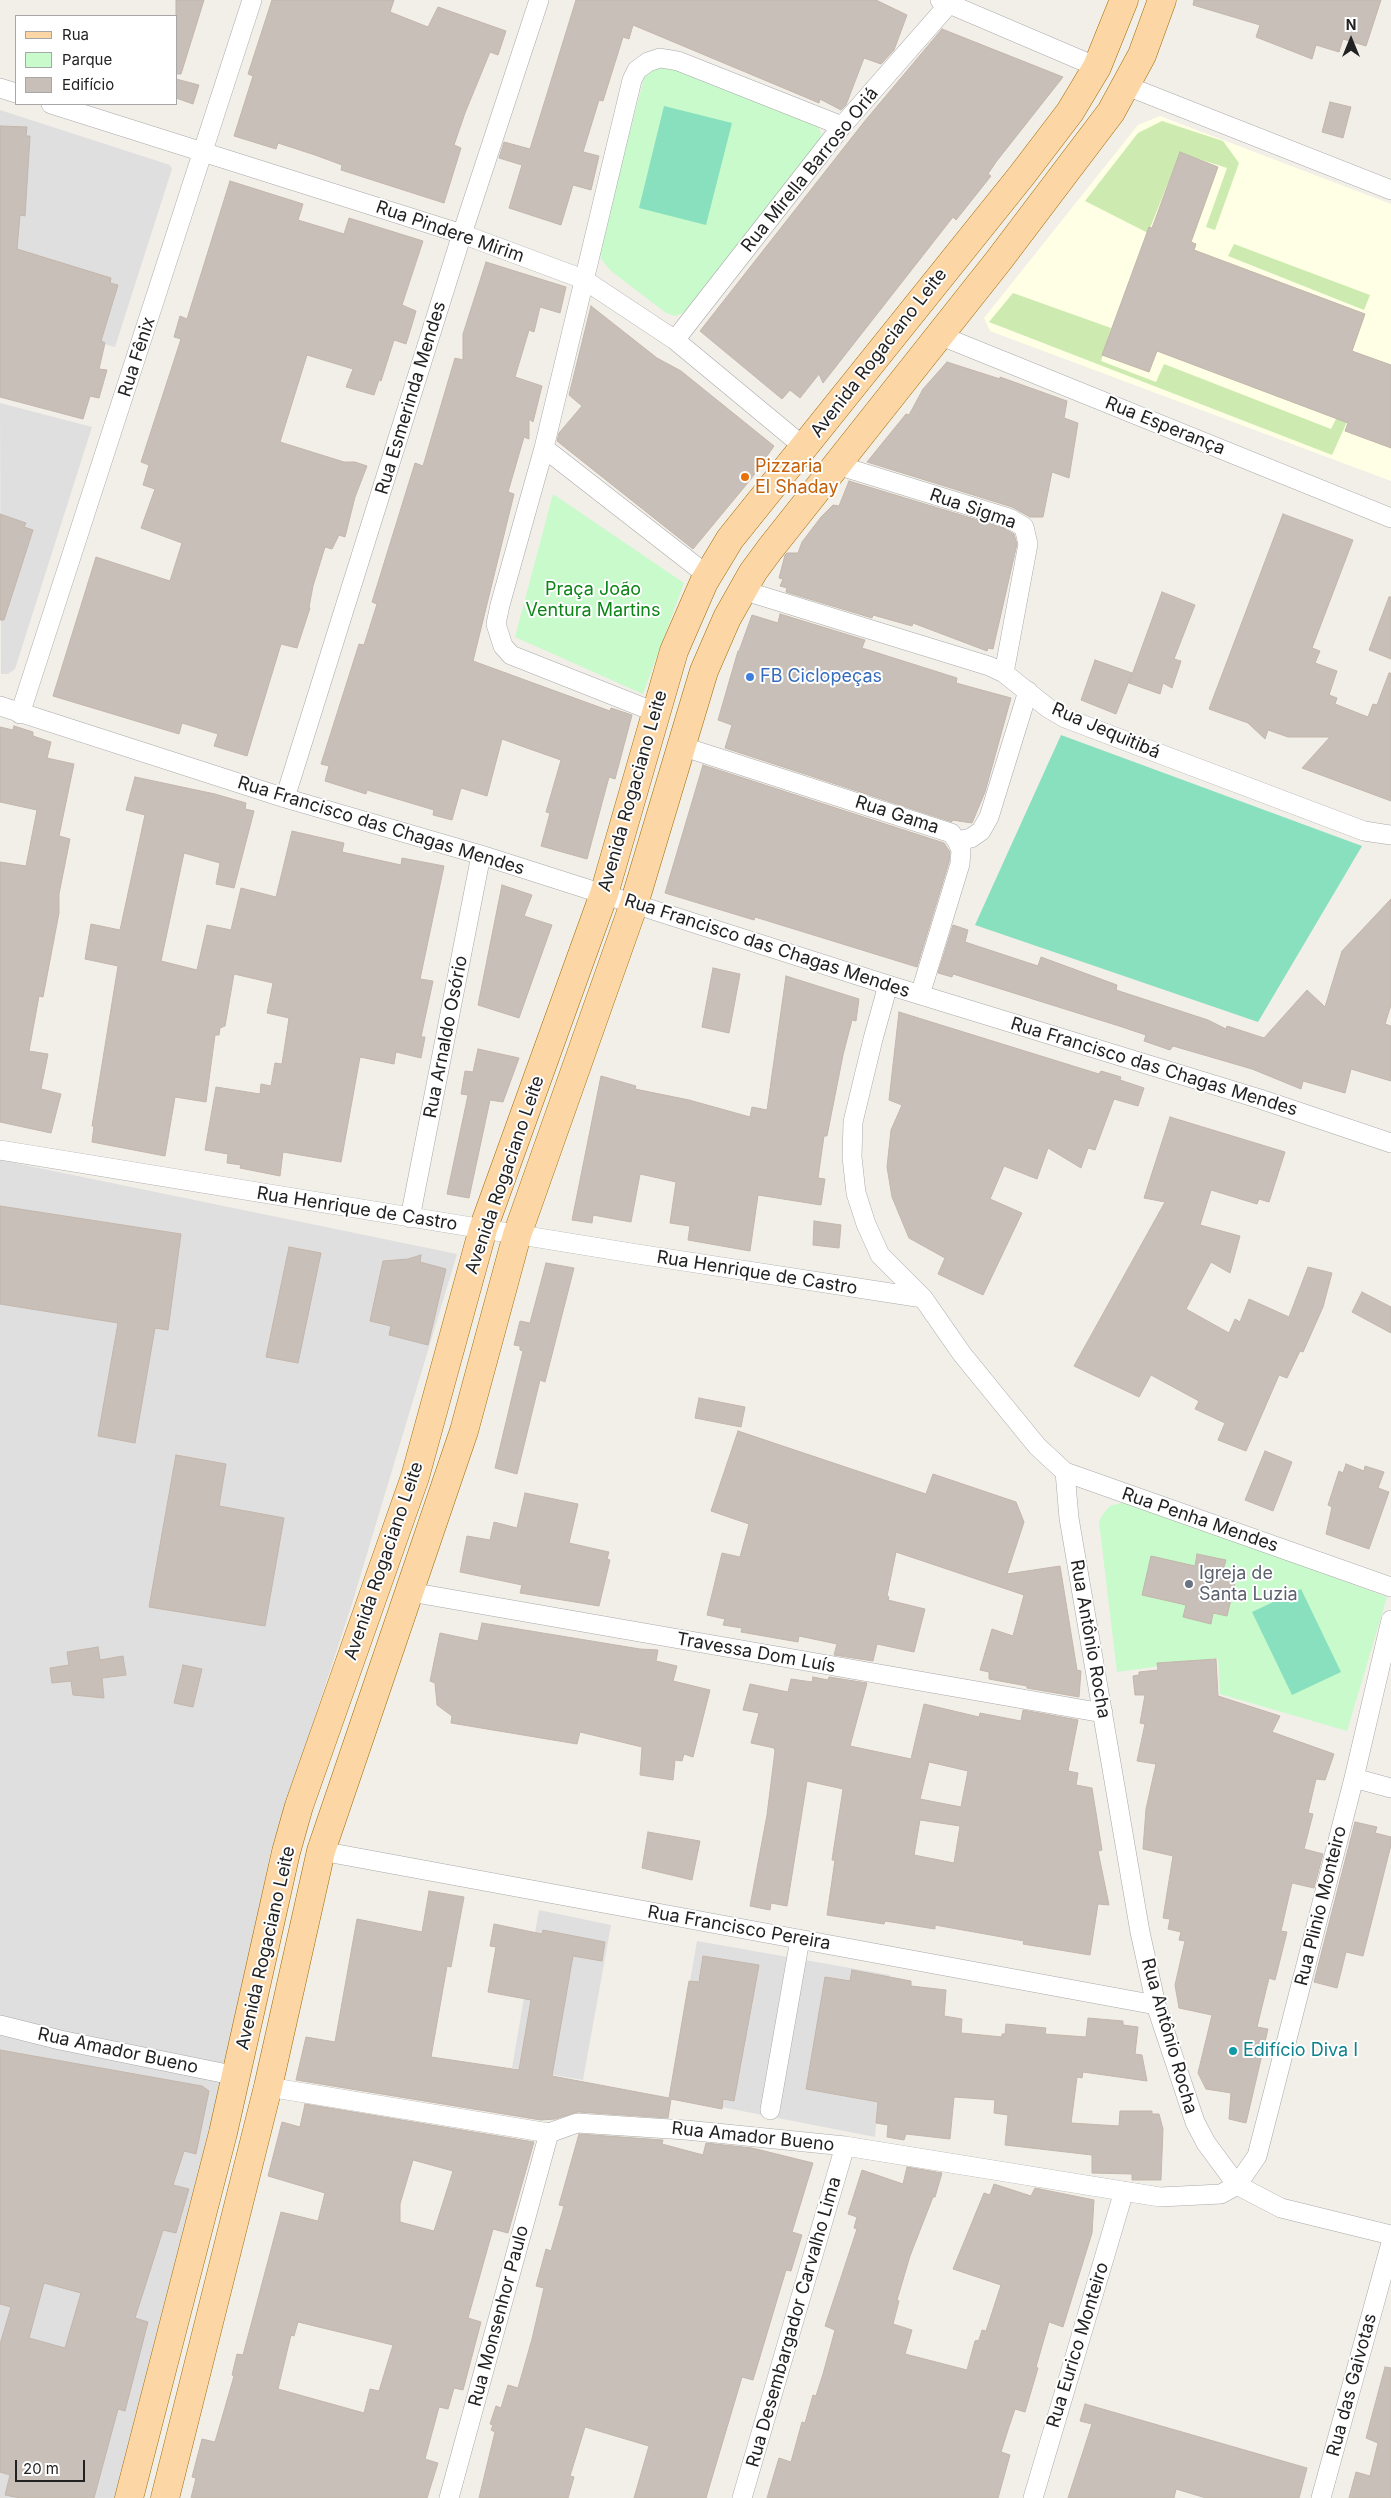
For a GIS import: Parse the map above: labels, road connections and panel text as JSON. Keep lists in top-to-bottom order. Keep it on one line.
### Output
{"streets":{"main road":["Avenida Rogaciano Leite"],"street":["Rua Mirella Barroso Oriá","Rua Pindere Mirim","Rua Fênix","Rua Esmerinda Mendes","Rua Esperança","Rua Sigma","Rua Jequitibá","Rua Gama","Rua Francisco das Chagas Mendes","Rua Arnaldo Osório","Rua Henrique de Castro","Rua Penha Mendes","Rua Antônio Rocha","Travessa Dom Luís","Rua Plinio Monteiro","Rua Francisco Pereira","Rua Amador Bueno","Rua Monsenhor Paulo","Rua Desembargador Carvalho Lima","Rua Eurico Monteiro","Rua das Gaivotas"]},"crossings":[["Rua Mirella Barroso Oriá","Rua Pindere Mirim"],["Rua Pindere Mirim","Avenida Rogaciano Leite"],["Rua Pindere Mirim","Rua Fênix"],["Rua Pindere Mirim","Rua Esmerinda Mendes"],["Avenida Rogaciano Leite","Rua Esperança"],["Avenida Rogaciano Leite","Rua Sigma"],["Avenida Rogaciano Leite","Rua Jequitibá"],["Avenida Rogaciano Leite","Rua Gama"],["Avenida Rogaciano Leite","Rua Francisco das Chagas Mendes"],["Avenida Rogaciano Leite","Rua Henrique de Castro"],["Avenida Rogaciano Leite","Travessa Dom Luís"],["Avenida Rogaciano Leite","Rua Francisco Pereira"],["Avenida Rogaciano Leite","Rua Amador Bueno"],["Rua Fênix","Rua Francisco das Chagas Mendes"],["Rua Esmerinda Mendes","Rua Francisco das Chagas Mendes"],["Rua Sigma","Rua Jequitibá"],["Rua Gama","Rua Francisco das Chagas Mendes"],["Rua Francisco das Chagas Mendes","Rua Arnaldo Osório"],["Rua Arnaldo Osório","Rua Henrique de Castro"],["Rua Penha Mendes","Rua Antônio Rocha"],["Rua Antônio Rocha","Travessa Dom Luís"],["Rua Antônio Rocha","Rua Plinio Monteiro"],["Rua Antônio Rocha","Rua Francisco Pereira"],["Rua Antônio Rocha","Rua Amador Bueno"],["Rua Plinio Monteiro","Rua Amador Bueno"],["Rua Amador Bueno","Rua Monsenhor Paulo"],["Rua Amador Bueno","Rua Desembargador Carvalho Lima"],["Rua Amador Bueno","Rua Eurico Monteiro"]],"parks":["Praça João Ventura Martins"],"places":["Pizzaria El Shaday","FB Ciclopeças","Igreja de Santa Luzia","Edifício Diva I"],"legend":["Rua","Parque","Edifício"],"scale_bar":"20 m","north":"top"}
